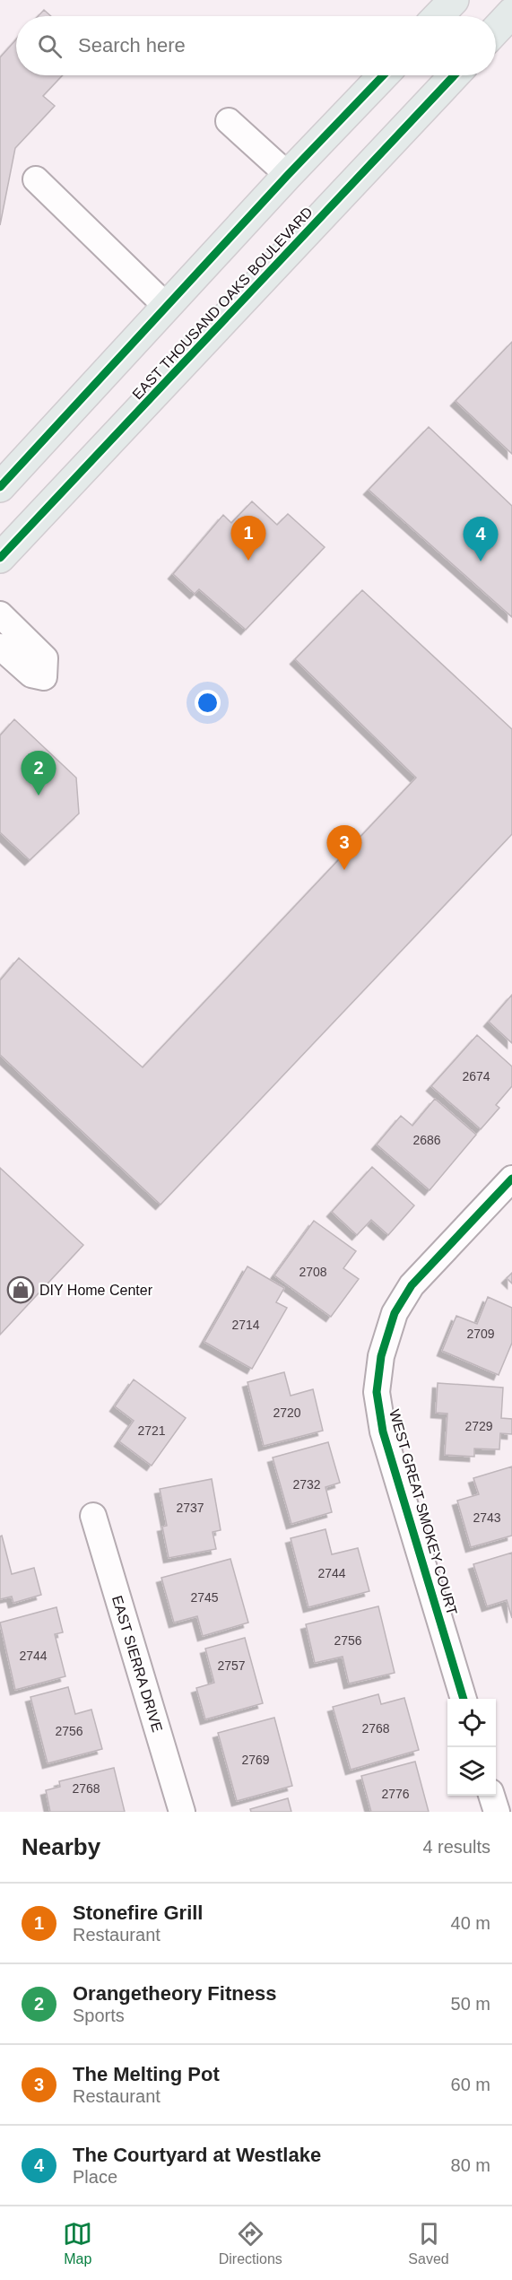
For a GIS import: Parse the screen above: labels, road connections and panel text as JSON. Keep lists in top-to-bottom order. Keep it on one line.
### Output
{"streets":{"main road":["EAST THOUSAND OAKS BOULEVARD"],"street":["WEST GREAT SMOKEY COURT","EAST SIERRA DRIVE"]},"places":{"shop":["DIY Home Center"]},"house_numbers":["2674","2686","2708","2714","2709","2720","2729","2721","2732","2737","2743","2744","2745","2756","2744","2757","2768","2756","2769","2768","2776"],"page":{"search":"Search here","pins":["1","4","2","3"],"heading":["Nearby","4 results"],"list":[{"mark":"1","name":"Stonefire Grill","note":"Restaurant","value":"40 m"},{"mark":"2","name":"Orangetheory Fitness","note":"Sports","value":"50 m"},{"mark":"3","name":"The Melting Pot","note":"Restaurant","value":"60 m"},{"mark":"4","name":"The Courtyard at Westlake","note":"Place","value":"80 m"}],"nav":["Map","Directions","Saved"]}}
